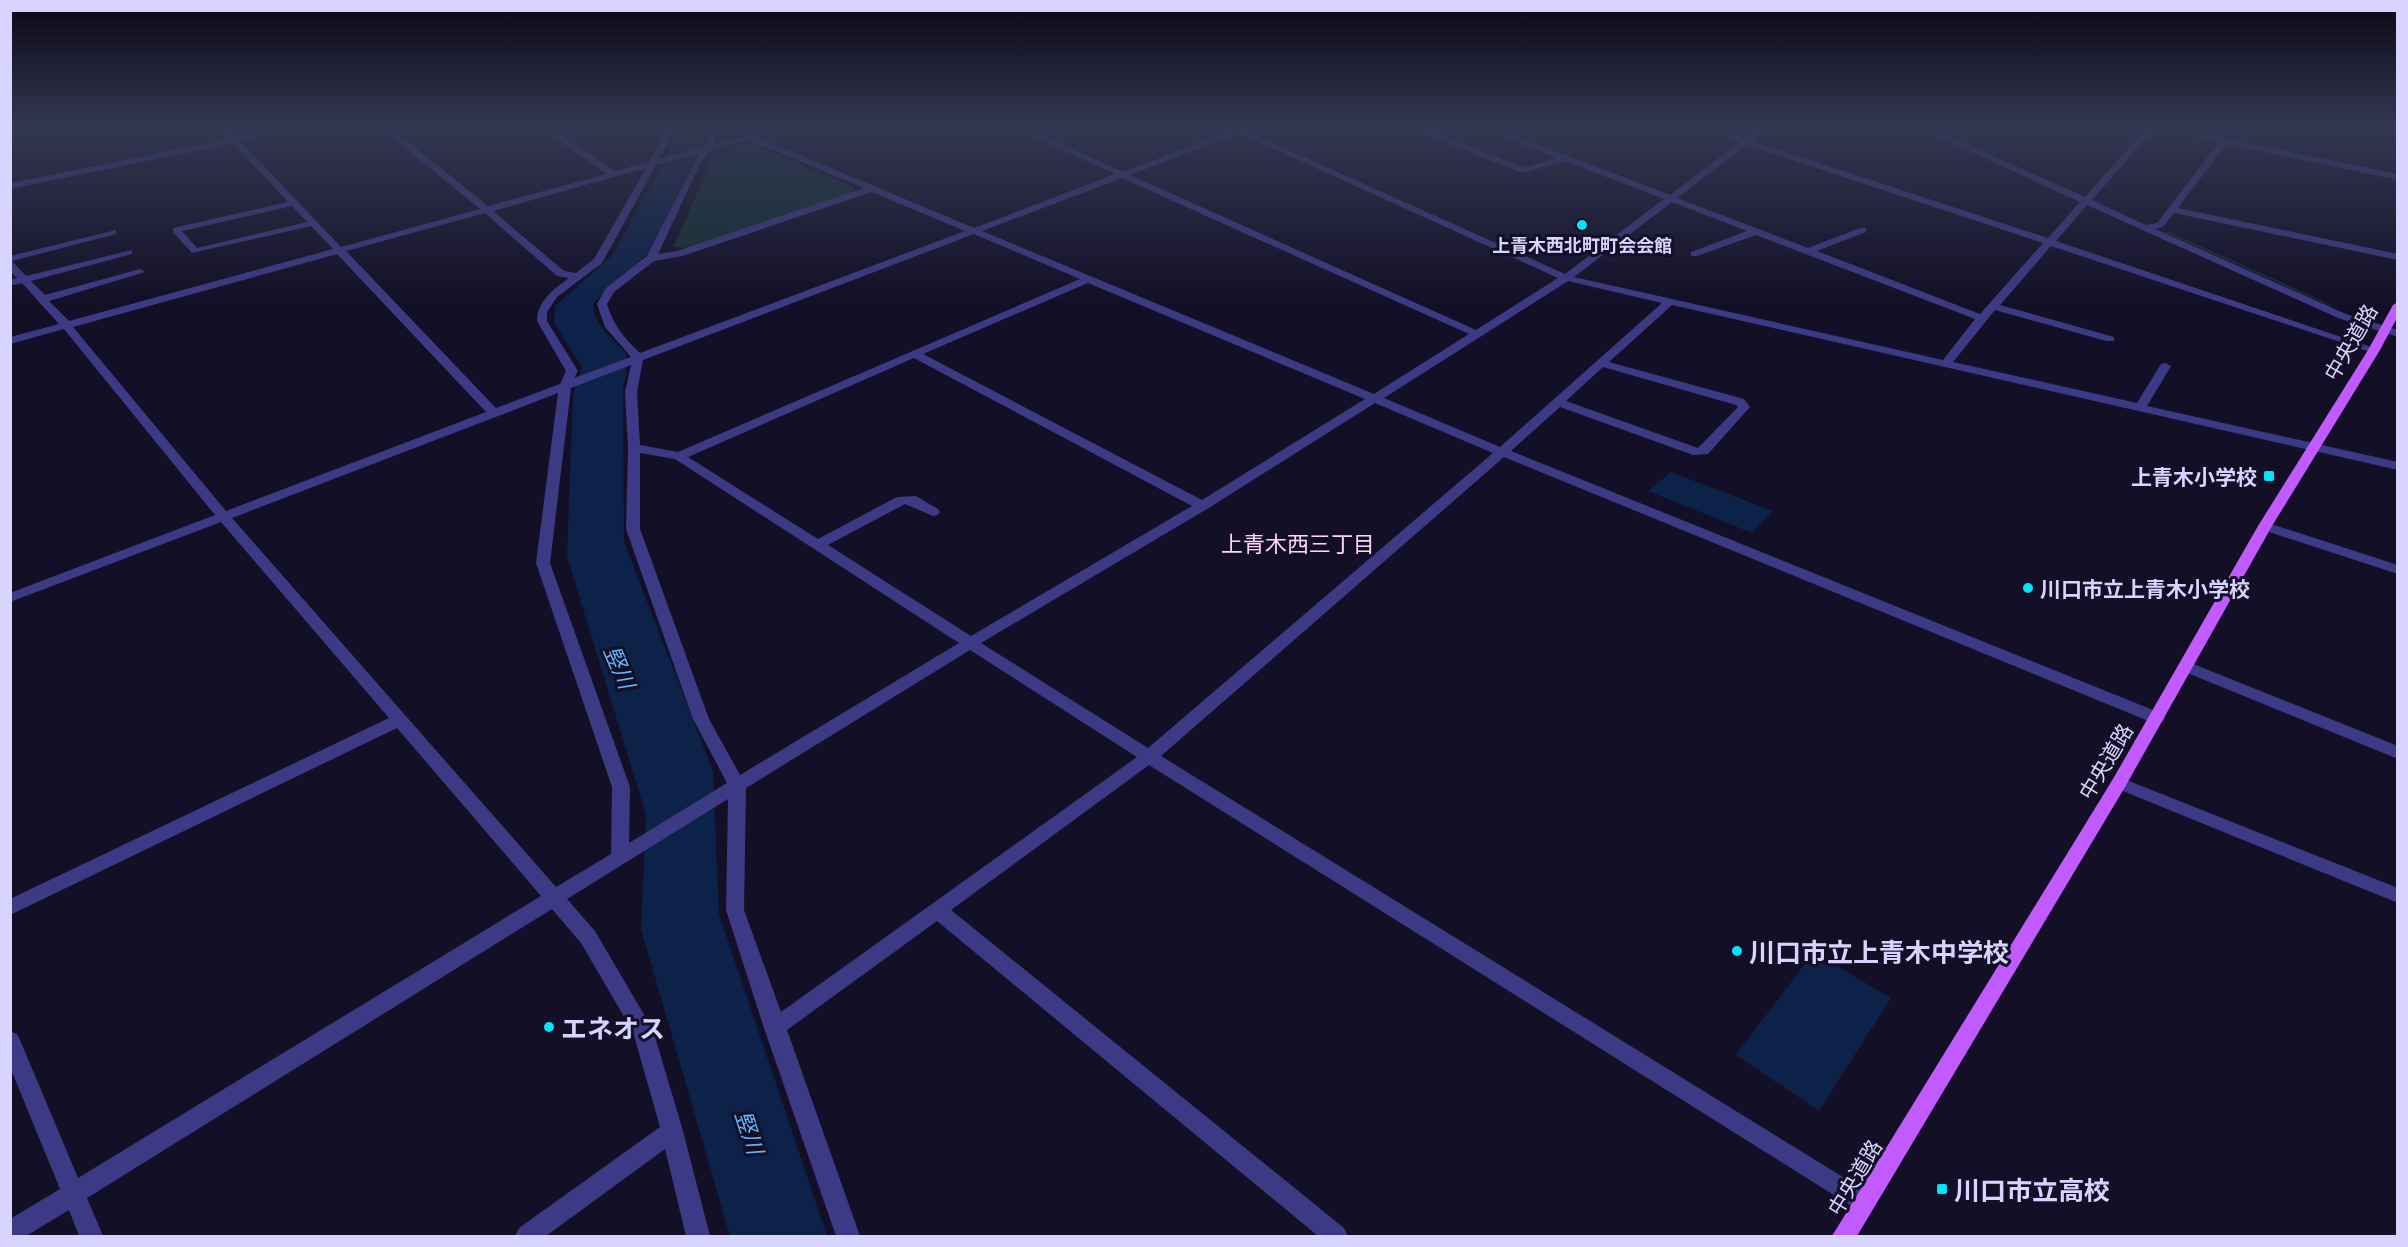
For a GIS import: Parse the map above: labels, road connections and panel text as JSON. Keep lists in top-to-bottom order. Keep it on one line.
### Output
{"streets":{"main road":["中央道路"]},"districts":["上青木西三丁目"],"water":["竪川"],"places":{"other":["上青木西北町町会会館","川口市立上青木小学校","川口市立上青木中学校","エネオス"],"transit":["上青木小学校","川口市立高校"]}}
